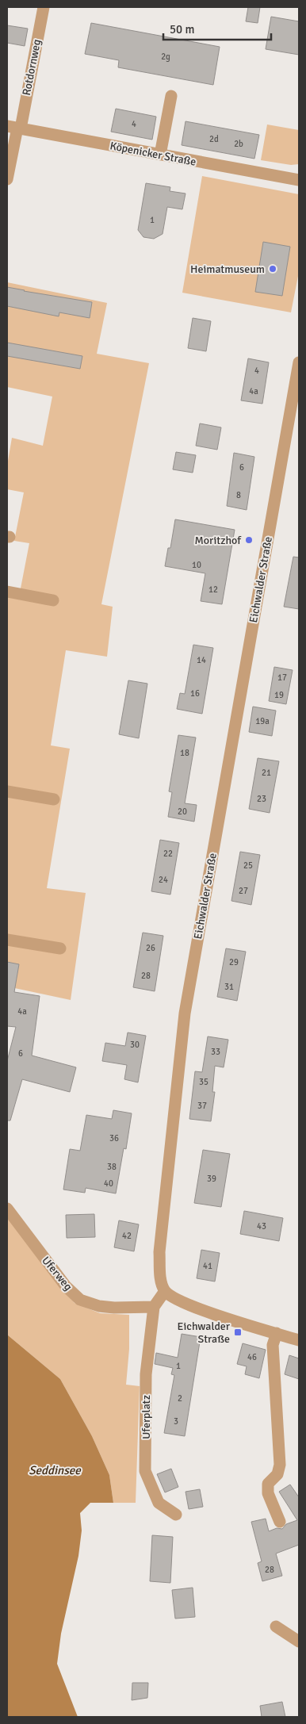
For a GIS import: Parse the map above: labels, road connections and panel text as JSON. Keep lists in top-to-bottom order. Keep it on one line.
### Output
{"streets":{"street":["Rotdornweg","Köpenicker Straße","Eichwalder Straße","Uferweg","Uferplatz"]},"crossings":[["Rotdornweg","Köpenicker Straße"],["Uferweg","Uferplatz"]],"water":["Seddinsee"],"places":{"other":["Heimatmuseum","Moritzhof"],"transit":["Eichwalder Straße"]},"house_numbers":["2g","4","2d","2b","1","4","4a","6","8","10","12","14","17","16","19","19a","18","21","23","20","22","25","24","27","26","29","28","31","4a","30","33","6","35","37","36","38","39","40","43","42","41","46","1","2","3","28"],"scale_bar":"50 m"}
